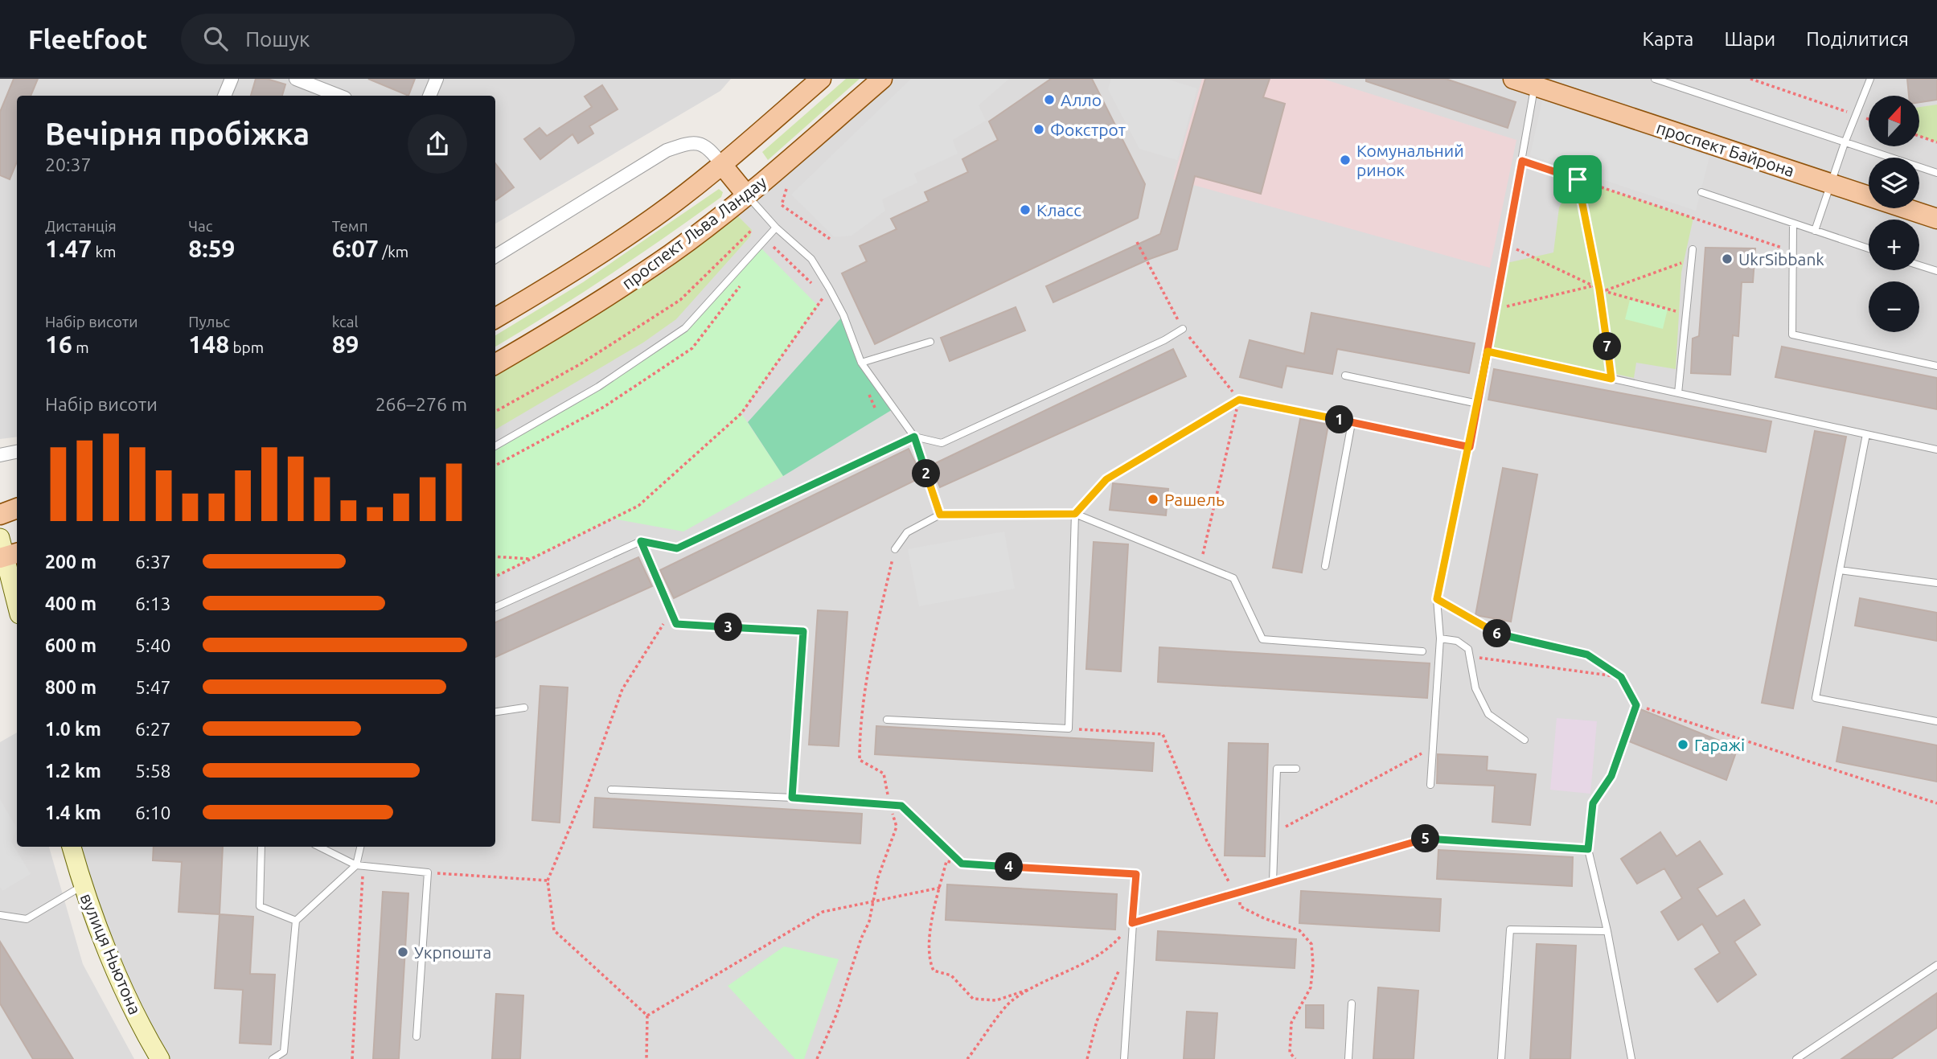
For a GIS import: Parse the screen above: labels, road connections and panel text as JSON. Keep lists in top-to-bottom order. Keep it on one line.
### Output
{"streets":{"main road":["проспект Байрона","проспект Льва Ландау"],"street":["вулиця Ньютона"]},"places":["Алло","Фокстрот","Комунальний ринок","Класс","UkrSibbank","Рашель","Гаражі","Укрпошта"],"north":"top","page":{"header":"Fleetfoot","search":"Пошук","nav":["Карта","Шари","Поділитися"],"map_buttons":["+","−"],"heading":["Вечірня пробіжка","20:37"],"stats":[["Дистанція","1.47 km"],["Час","8:59"],["Темп","6:07 /km"],["Набір висоти","16 m"],["Пульс","148 bpm"],["kcal","89"]],"pins":["7","1","2","3","6","5","4"],"chart":["Набір висоти","266–276 m"],"list":[{"name":"200 m","note":"6:37"},{"name":"400 m","note":"6:13"},{"name":"600 m","note":"5:40"},{"name":"800 m","note":"5:47"},{"name":"1.0 km","note":"6:27"},{"name":"1.2 km","note":"5:58"},{"name":"1.4 km","note":"6:10"}]}}
